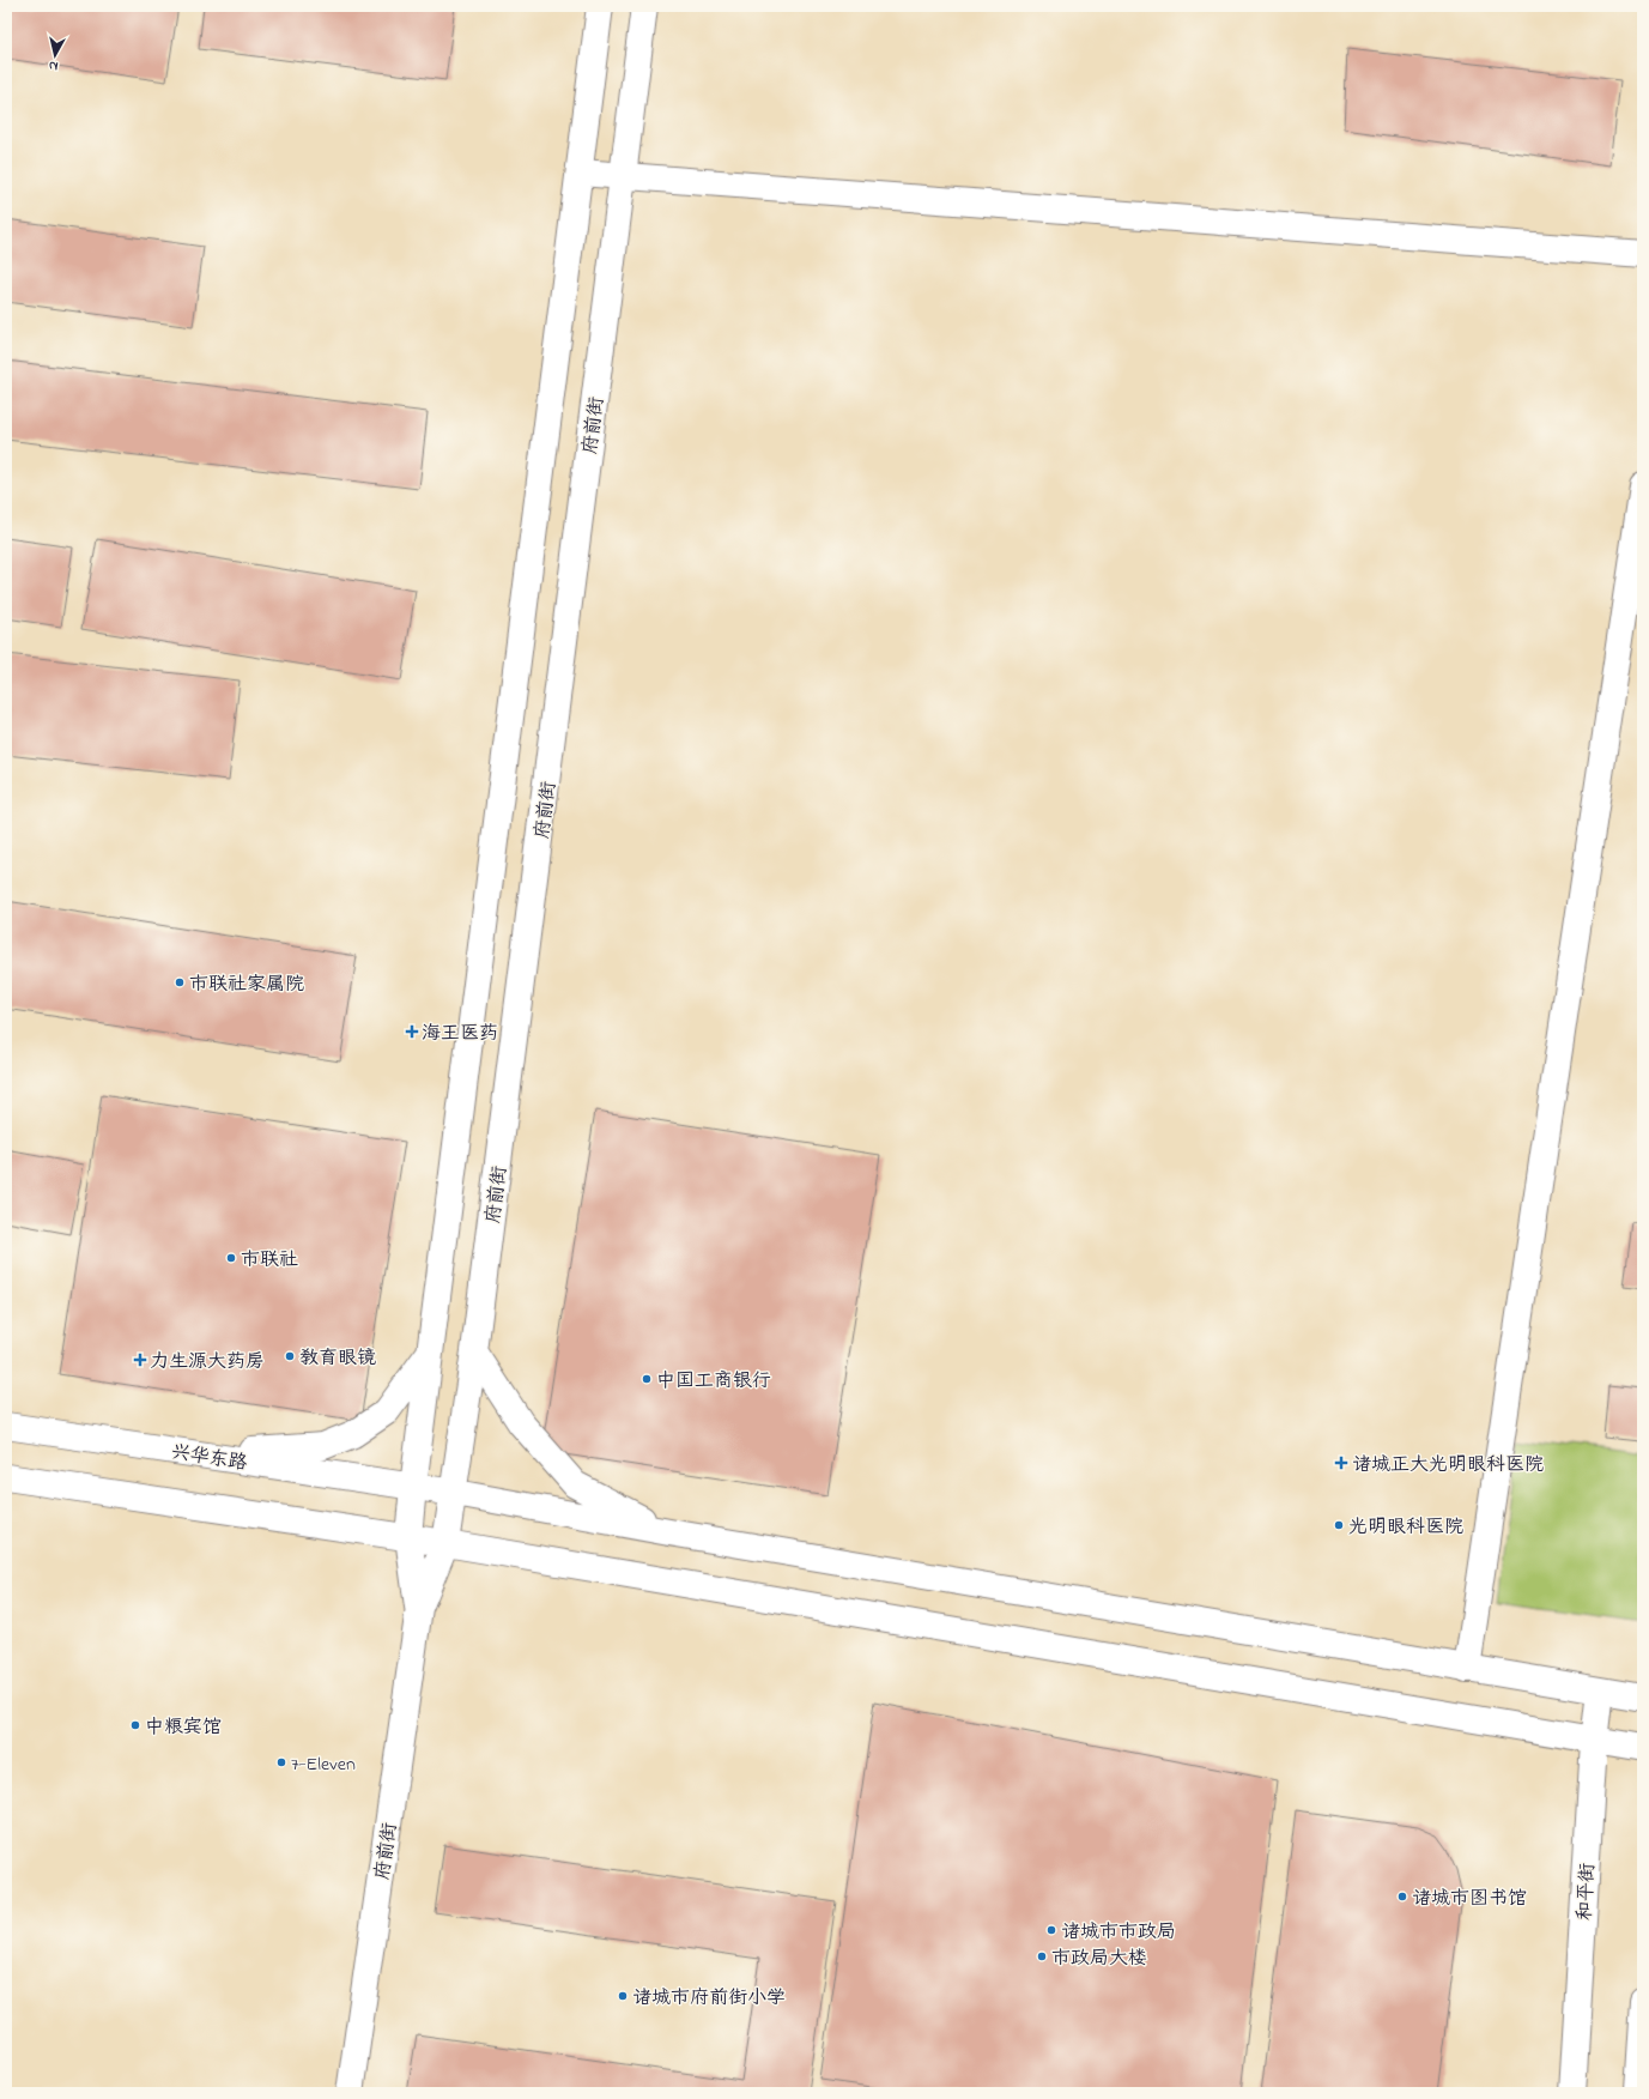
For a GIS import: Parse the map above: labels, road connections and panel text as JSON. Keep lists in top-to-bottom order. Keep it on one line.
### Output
{"streets":{"street":["府前街","兴华东路","和平街"]},"crossings":[["府前街","兴华东路"],["兴华东路","和平街"]],"places":{"other":["市联社家属院","市联社","教育眼镜","中国工商银行","光明眼科医院","中粮宾馆","7-Eleven","诸城市图书馆","诸城市市政局","市政局大楼","诸城市府前街小学"],"health":["海王医药","力生源大药房","诸城正大光明眼科医院"]},"north":"bottom"}
